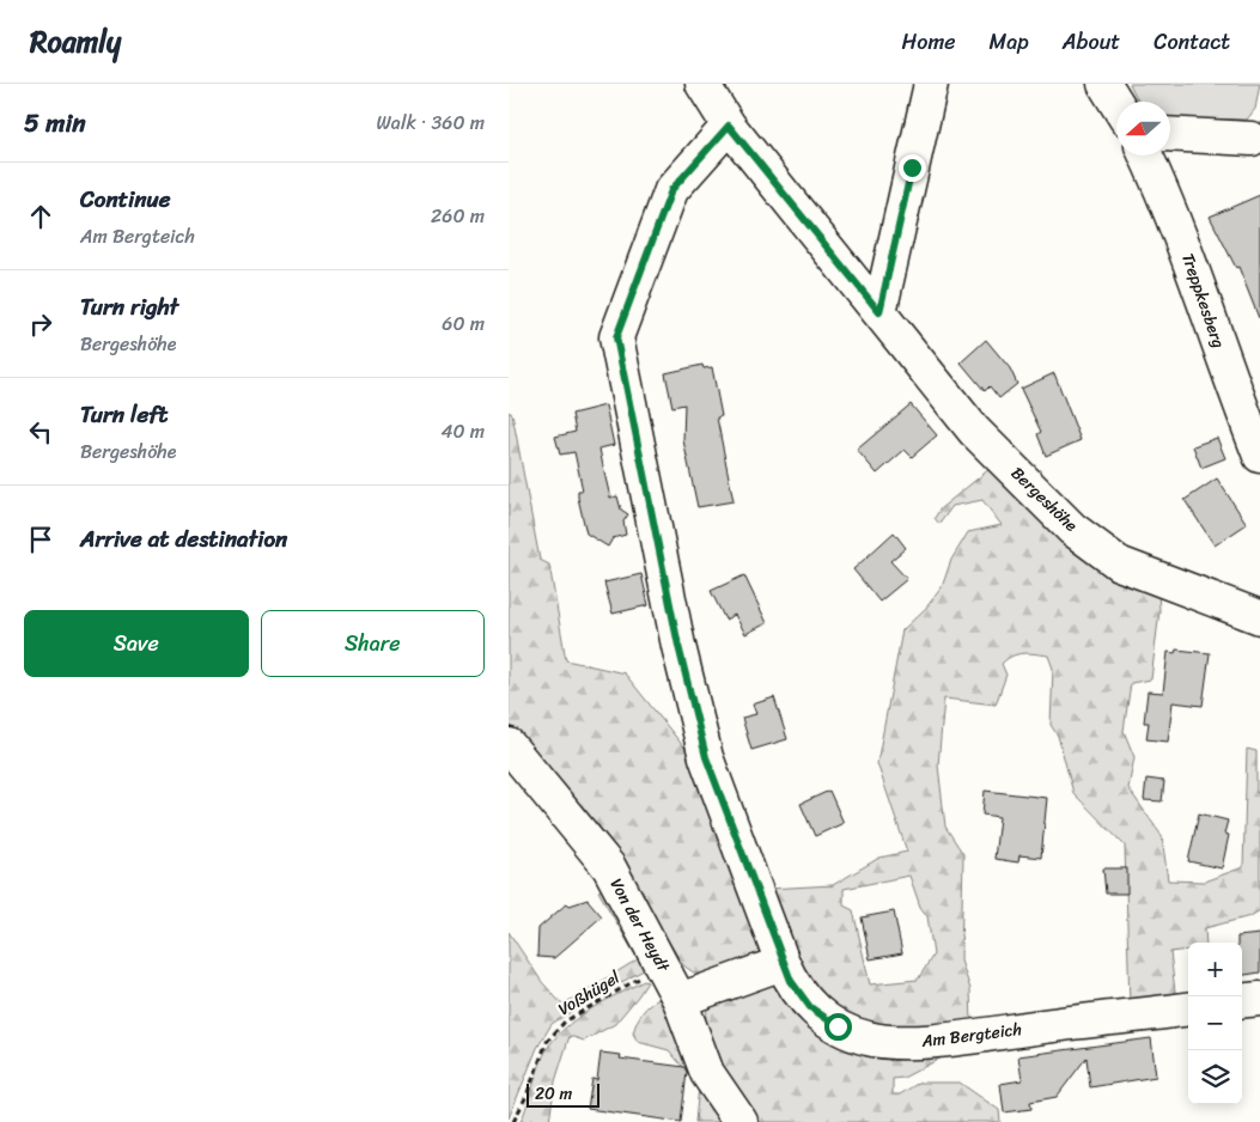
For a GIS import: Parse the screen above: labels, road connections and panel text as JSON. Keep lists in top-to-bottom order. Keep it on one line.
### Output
{"streets":{"street":["Treppkesberg","Bergeshöhe","Von der Heydt","Am Bergteich"],"path":["Voßhügel"]},"crossings":[["Bergeshöhe","Am Bergteich"],["Von der Heydt","Voßhügel"]],"scale_bar":"20 m","north":"left","page":{"header":"Roamly","nav":["Home","Map","About","Contact"],"heading":["5 min","Walk · 360 m"],"list":[["Continue","Am Bergteich","260 m"],["Turn right","Bergeshöhe","60 m"],["Turn left","Bergeshöhe","40 m"],"Arrive at destination"],"buttons":["Save","Share"],"map_buttons":["+","−"],"scale":"20 m"}}
